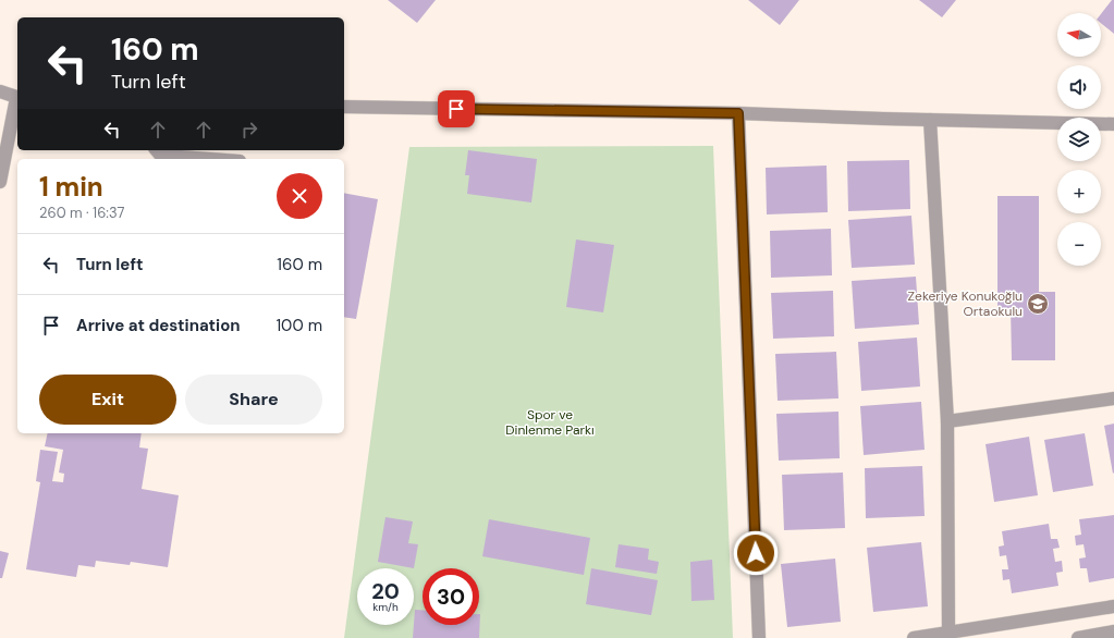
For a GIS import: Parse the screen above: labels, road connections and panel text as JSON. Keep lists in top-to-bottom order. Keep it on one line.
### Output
{"parks":["Spor ve Dinlenme Parkı"],"places":{"school or university":["Zekeriye Konukoğlu Ortaokulu"]},"north":"left","page":{"map_buttons":["+","−"],"turn":["160 m","Turn left"],"heading":["1 min","260 m · 16:37"],"list":[{"name":"Turn left","value":"160 m"},{"name":"Arrive at destination","value":"100 m"}],"buttons":["Exit","Share"],"speed":"20 km/h","limit":"30"}}
